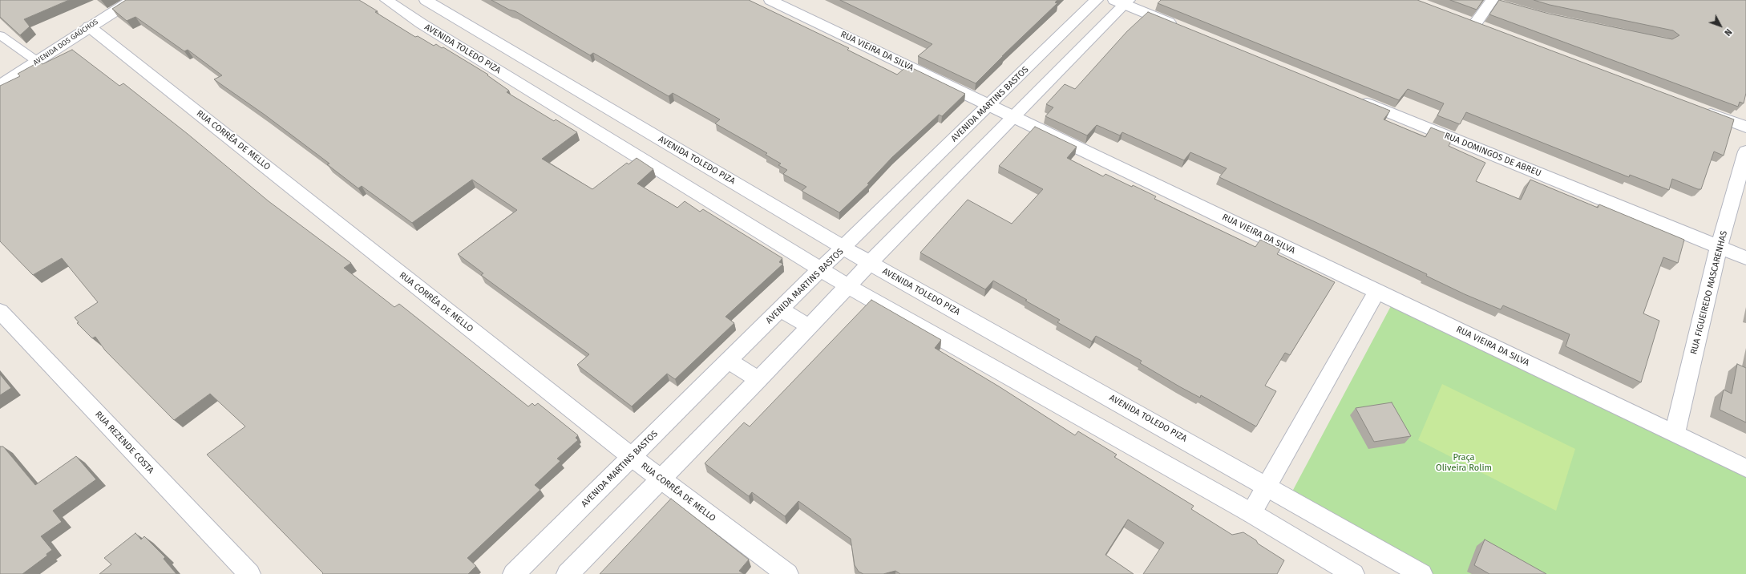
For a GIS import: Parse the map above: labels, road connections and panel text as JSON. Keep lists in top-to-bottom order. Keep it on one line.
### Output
{"streets":{"street":["AVENIDA DOS GAÚCHOS","AVENIDA TOLEDO PIZA","RUA VIEIRA DA SILVA","AVENIDA MARTINS BASTOS","RUA CORRÊA DE MELLO","RUA DOMINGOS DE ABREU","RUA FIGUEIREDO MASCARENHAS","RUA REZENDE COSTA"]},"crossings":[["AVENIDA DOS GAÚCHOS","RUA CORRÊA DE MELLO"],["AVENIDA TOLEDO PIZA","AVENIDA MARTINS BASTOS"],["RUA VIEIRA DA SILVA","AVENIDA MARTINS BASTOS"],["RUA VIEIRA DA SILVA","RUA FIGUEIREDO MASCARENHAS"],["AVENIDA MARTINS BASTOS","RUA CORRÊA DE MELLO"],["RUA DOMINGOS DE ABREU","RUA FIGUEIREDO MASCARENHAS"]],"parks":["Praça Oliveira Rolim"],"north":"bottom right"}
